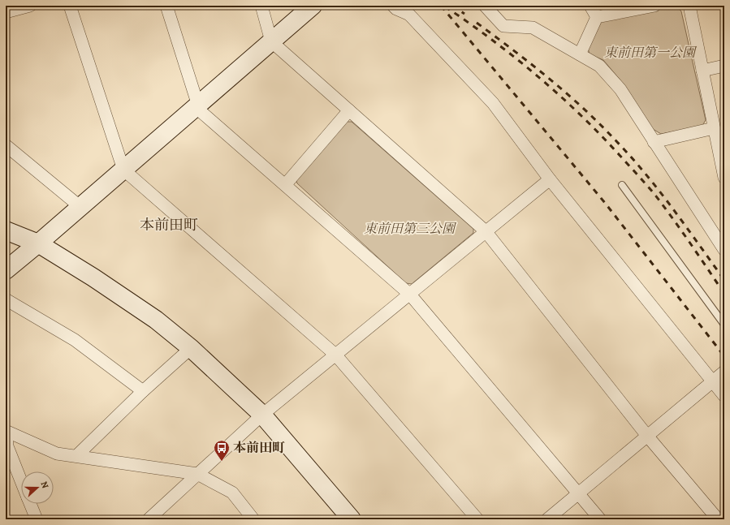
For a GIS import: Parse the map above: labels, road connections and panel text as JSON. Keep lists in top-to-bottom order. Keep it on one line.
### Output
{"districts":["本前田町"],"parks":["東前田第一公園","東前田第三公園"],"places":{"bus stop":["本前田町"]},"north":"right"}
